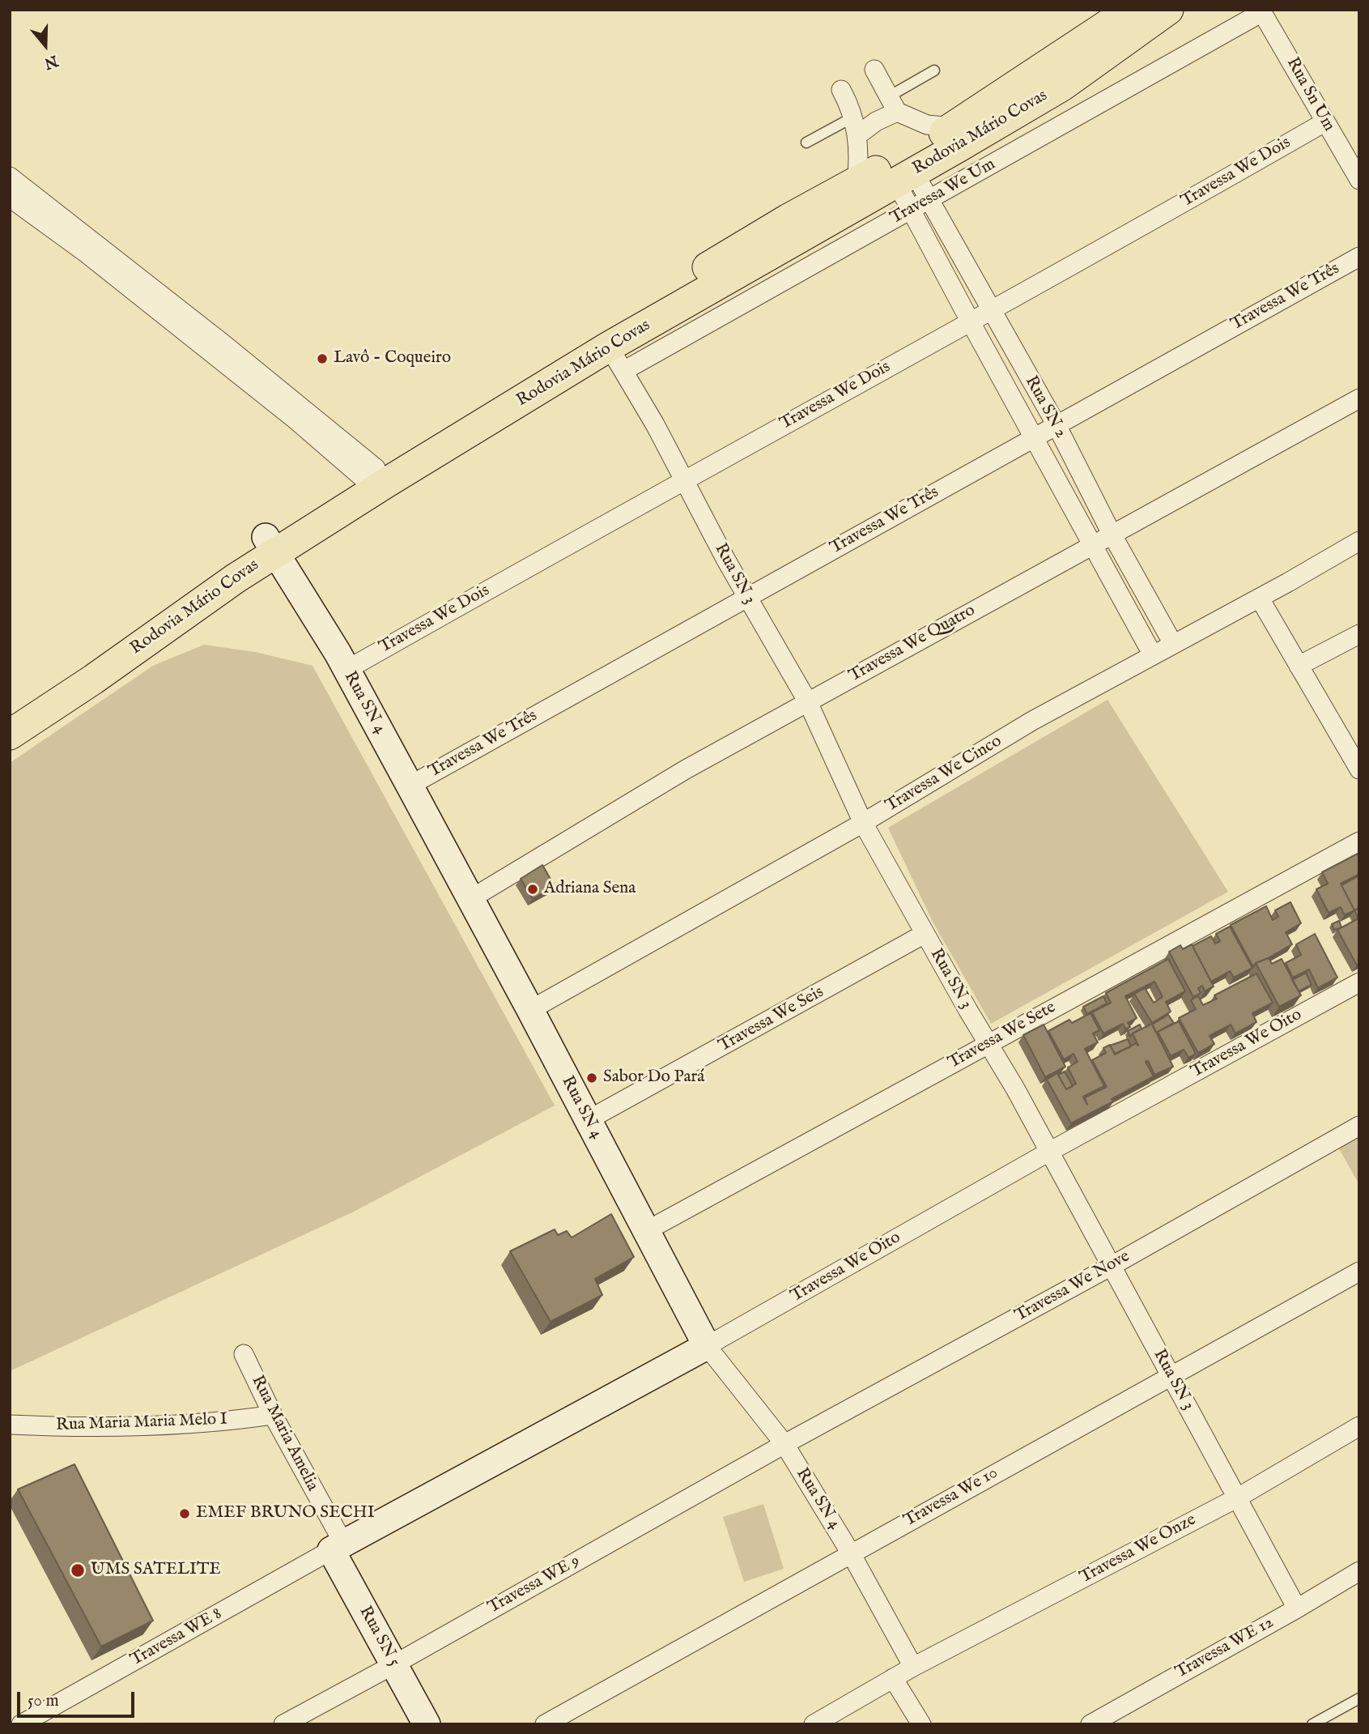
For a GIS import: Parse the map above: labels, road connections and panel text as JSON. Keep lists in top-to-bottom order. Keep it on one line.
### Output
{"streets":{"main road":["Rodovia Mário Covas","Rua SN 4","Travessa We Oito","Rua SN 5"],"street":["Rua Sn Um","Travessa We Dois","Travessa We Um","Travessa We Três","Rua SN 2","Rua SN 3","Travessa We Quatro","Travessa We Cinco","Travessa We Seis","Travessa We Sete","Travessa We Nove","Rua Maria Maria Melo I","Rua Maria Amelia","Travessa We 10","Travessa We Onze","Travessa WE 9","Travessa WE 8","Travessa WE 12"]},"crossings":[["Rua Sn Um","Travessa We Dois"],["Rua Sn Um","Travessa We Um"],["Rodovia Mário Covas","Travessa We Um"],["Rodovia Mário Covas","Rua SN 2"],["Rodovia Mário Covas","Rua SN 3"],["Rodovia Mário Covas","Rua SN 4"],["Travessa We Dois","Rua SN 2"],["Travessa We Dois","Rua SN 3"],["Travessa We Dois","Rua SN 4"],["Travessa We Um","Rua SN 2"],["Travessa We Um","Rua SN 3"],["Travessa We Três","Rua SN 2"],["Travessa We Três","Rua SN 3"],["Travessa We Três","Rua SN 4"],["Rua SN 2","Travessa We Quatro"],["Rua SN 2","Travessa We Cinco"],["Rua SN 3","Travessa We Quatro"],["Rua SN 3","Travessa We Cinco"],["Rua SN 3","Travessa We Seis"],["Rua SN 3","Travessa We Sete"],["Rua SN 3","Travessa We Oito"],["Rua SN 3","Travessa We Nove"],["Rua SN 3","Travessa We 10"],["Rua SN 3","Travessa We Onze"],["Rua SN 3","Travessa WE 12"],["Travessa We Quatro","Rua SN 4"],["Rua SN 4","Travessa We Cinco"],["Rua SN 4","Travessa We Seis"],["Rua SN 4","Travessa We Sete"],["Rua SN 4","Travessa We Oito"],["Rua SN 4","Travessa We Nove"],["Rua SN 4","Travessa We 10"],["Rua SN 4","Travessa We Onze"],["Rua SN 4","Travessa WE 9"],["Travessa We Oito","Rua Maria Amelia"],["Travessa We Oito","Rua SN 5"],["Travessa We Oito","Travessa WE 8"],["Travessa We Nove","Travessa WE 9"],["Rua Maria Maria Melo I","Rua Maria Amelia"],["Rua Maria Amelia","Rua SN 5"],["Rua Maria Amelia","Travessa WE 8"],["Travessa WE 9","Rua SN 5"],["Rua SN 5","Travessa WE 8"]],"places":["Lavô - Coqueiro","Adriana Sena","Sabor Do Pará","EMEF BRUNO SECHI","UMS SATELITE"],"scale_bar":"50 m","north":"bottom"}
